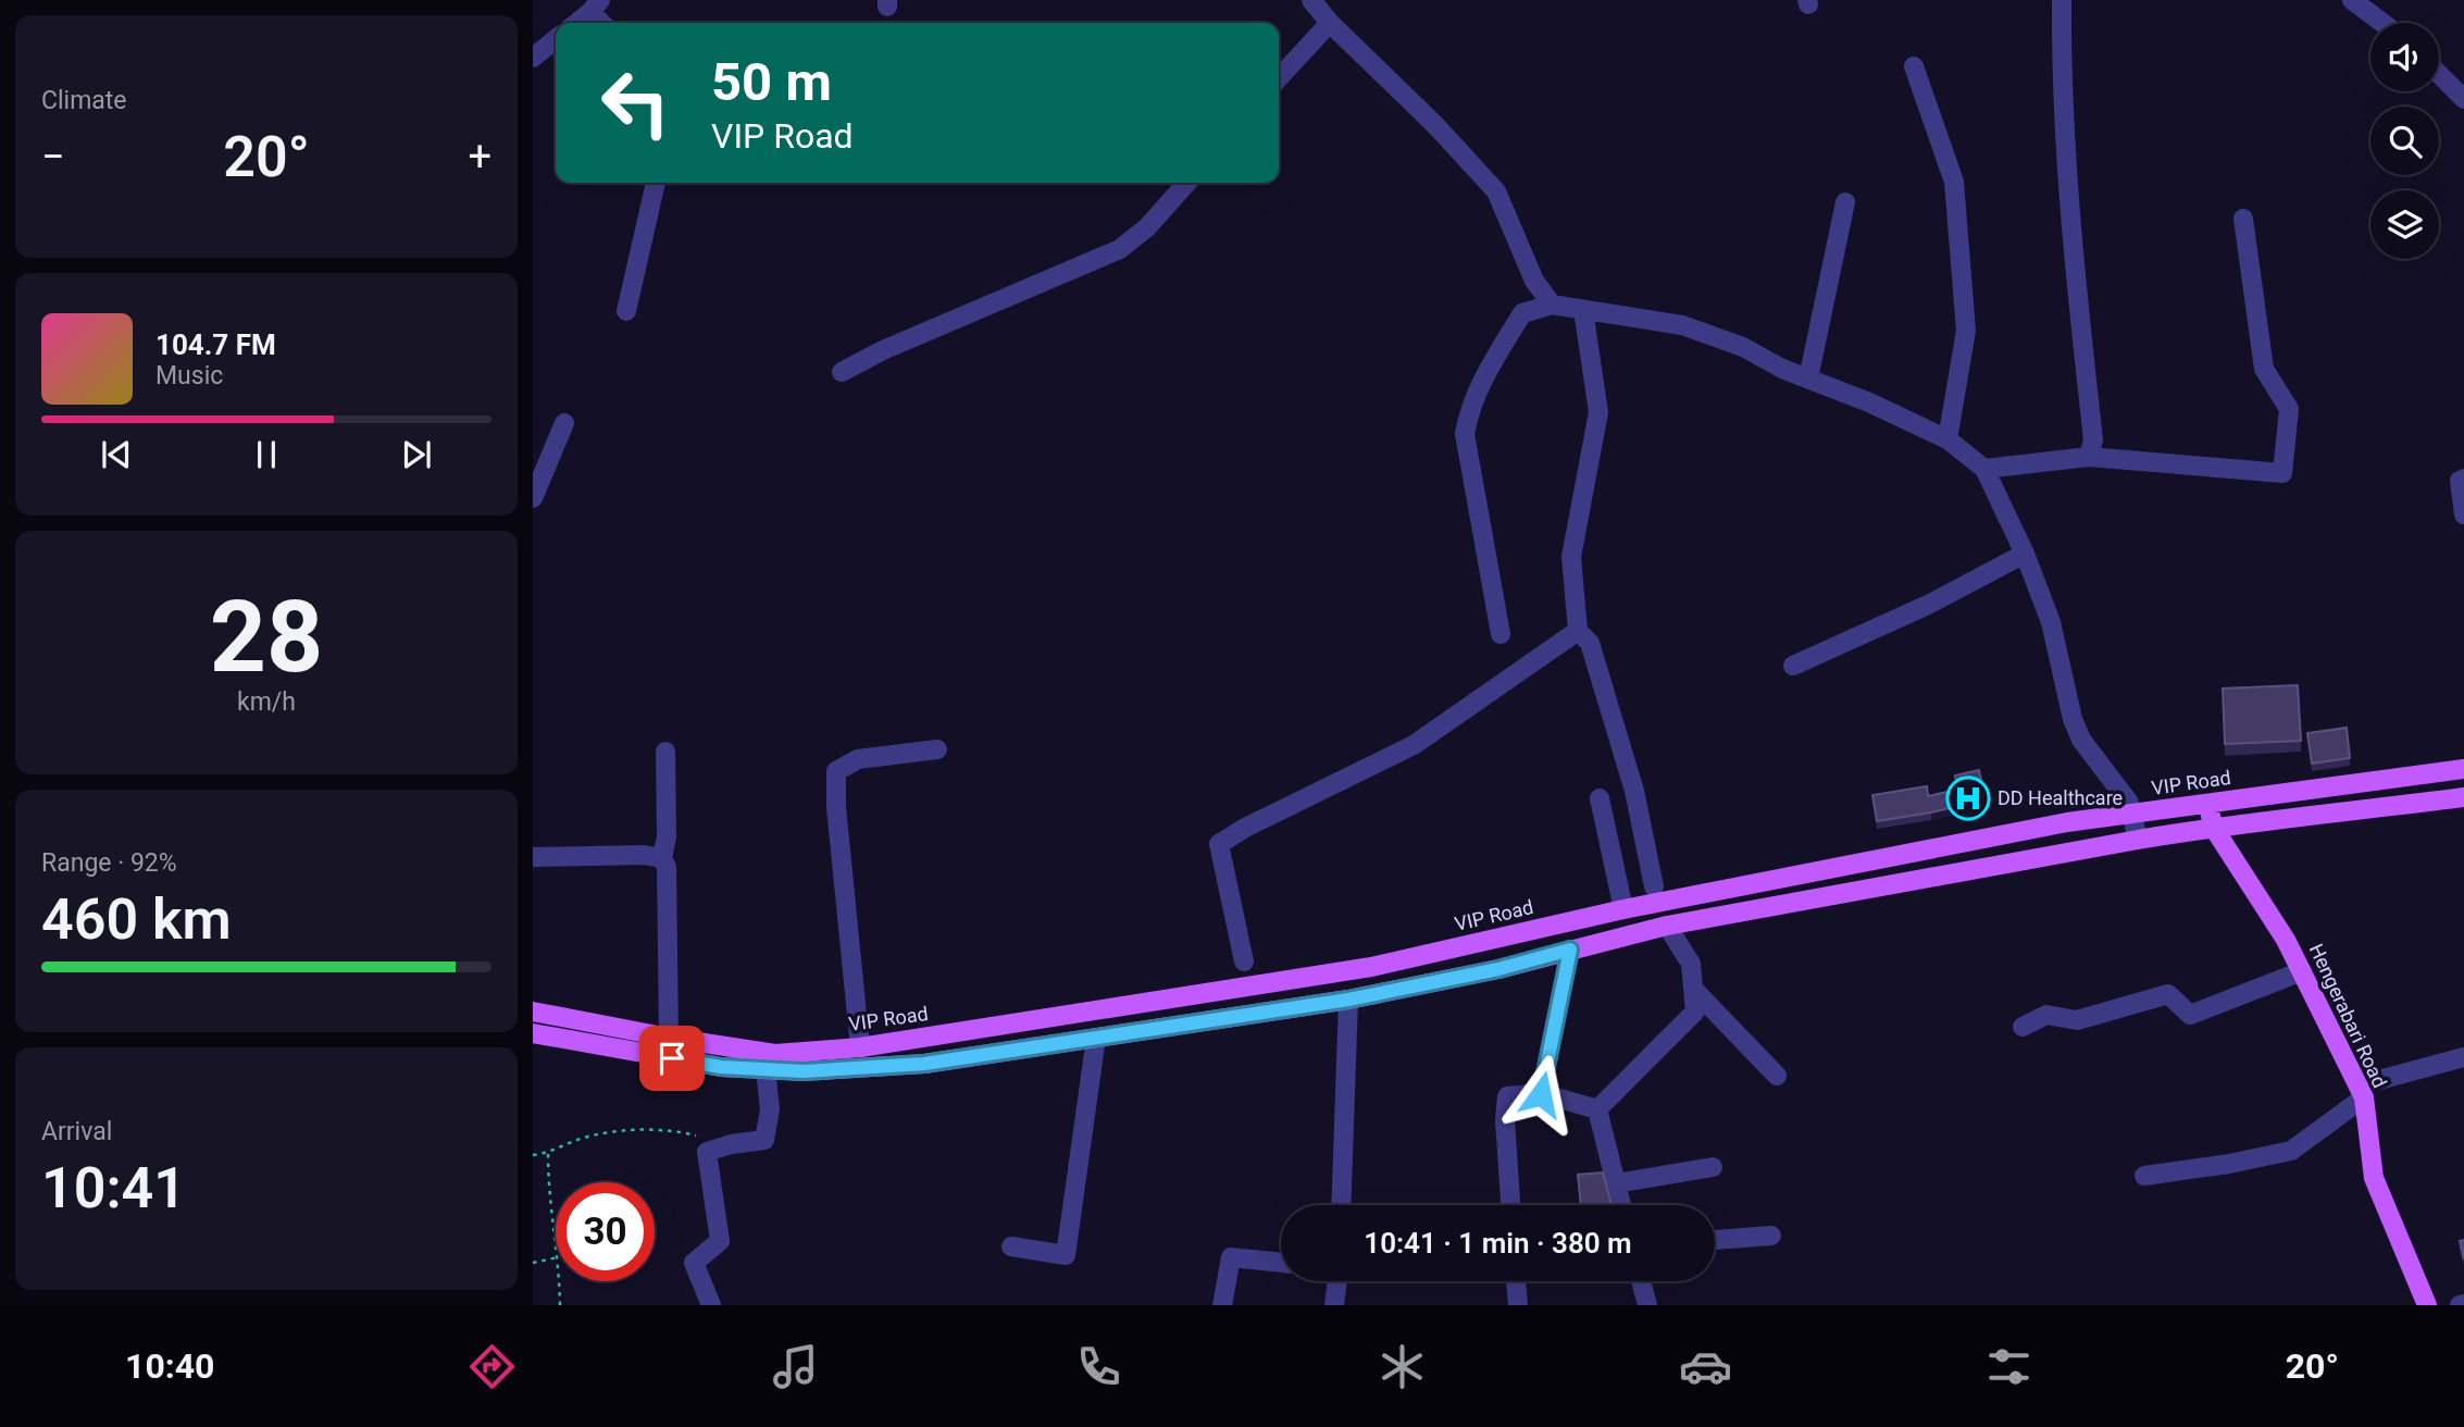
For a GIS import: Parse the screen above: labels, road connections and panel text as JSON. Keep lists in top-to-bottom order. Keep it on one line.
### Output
{"streets":{"main road":["VIP Road","Hengerabari Road"]},"crossings":[["VIP Road","Hengerabari Road"]],"places":{"hospital":["DD Healthcare"]},"page":{"tile":["Climate",["28","km/h"],["Range · 92%","460 km"],["Arrival","10:41"]],"turn":["50 m","VIP Road"],"heat":["−","20°","+"],"song":["104.7 FM","Music"],"limit":"30","trip":"10:41 · 1 min · 380 m","tabs":["10:40","20°"]}}
